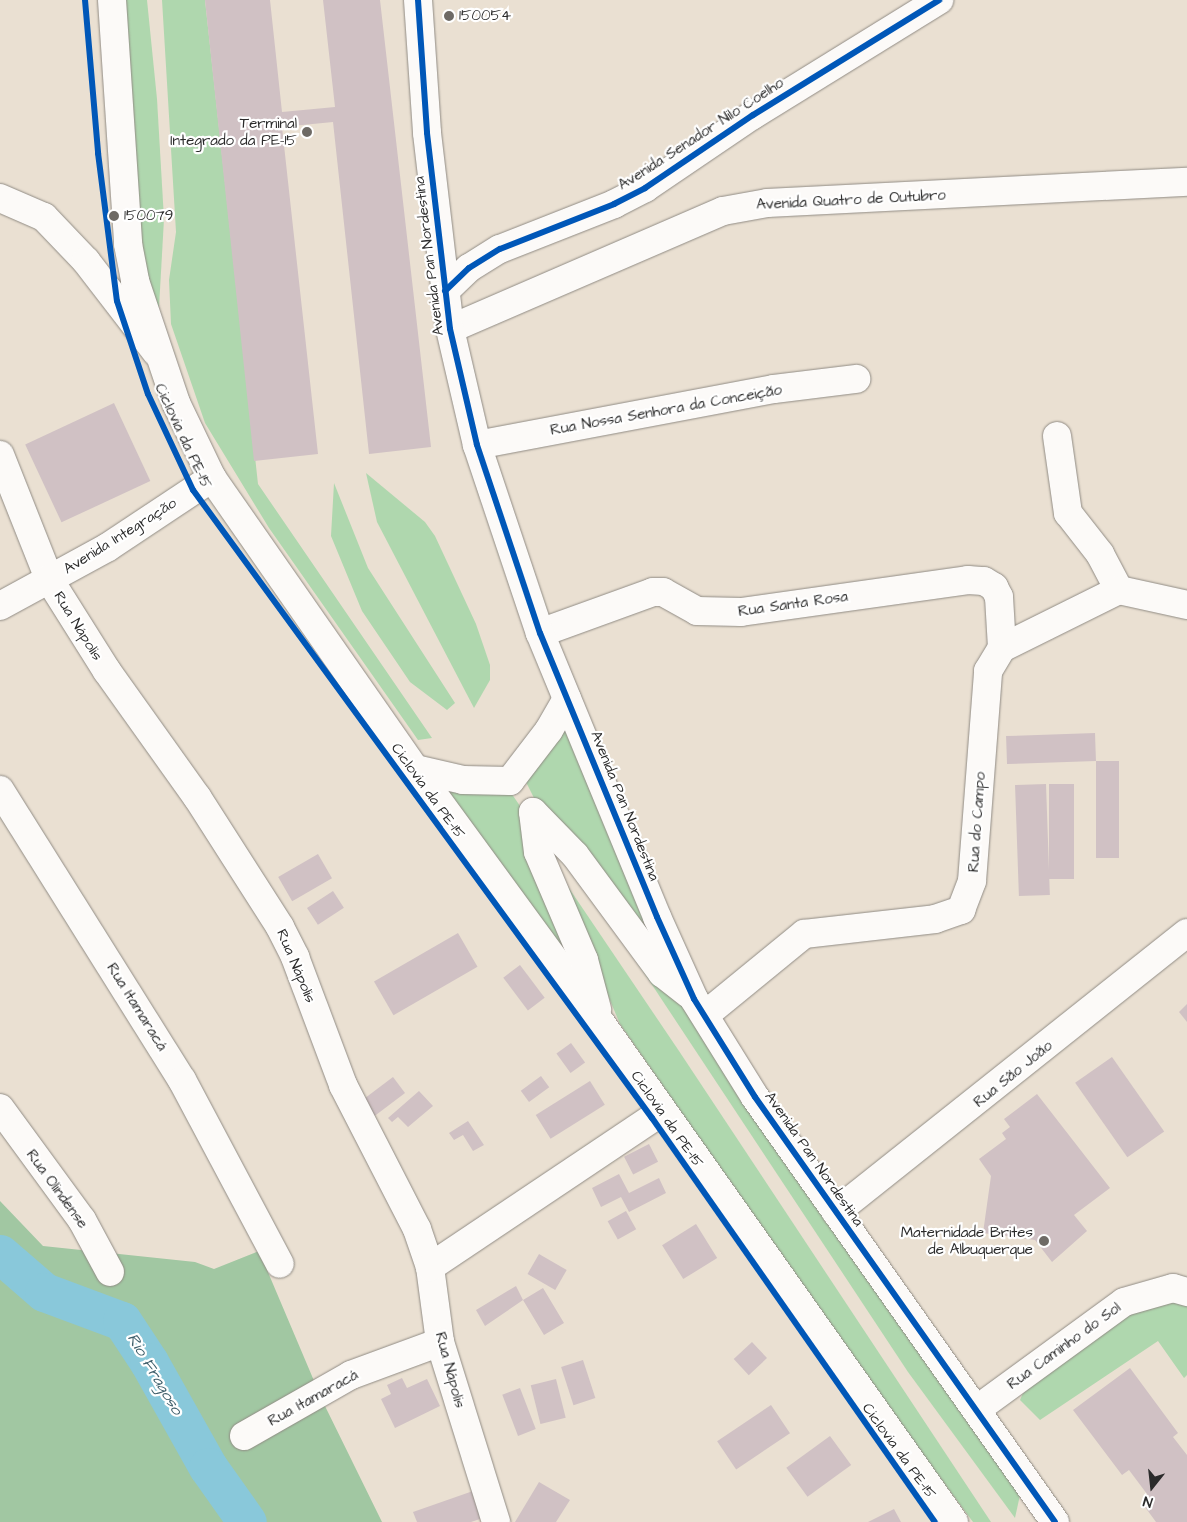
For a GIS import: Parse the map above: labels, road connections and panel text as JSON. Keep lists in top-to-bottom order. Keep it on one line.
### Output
{"streets":{"main road":["Avenida Senador Nilo Coelho","Avenida Quatro de Outubro","Avenida Pan Nordestina","Rua Nossa Senhora da Conceição","Avenida Integração","Rua Santa Rosa","Rua Nápolis","Rua do Campo","Rua Itamaracá","Rua São João","Rua Olindense","Rua Caminho do Sol"],"cycle path":["Ciclovia da PE-15"]},"crossings":[["Avenida Senador Nilo Coelho","Avenida Pan Nordestina"],["Avenida Quatro de Outubro","Avenida Pan Nordestina"],["Avenida Pan Nordestina","Rua Nossa Senhora da Conceição"],["Avenida Pan Nordestina","Rua Santa Rosa"],["Avenida Pan Nordestina","Rua do Campo"],["Avenida Pan Nordestina","Rua São João"],["Avenida Pan Nordestina","Rua Caminho do Sol"],["Avenida Integração","Rua Nápolis"],["Rua Santa Rosa","Rua do Campo"],["Rua Nápolis","Rua Itamaracá"]],"water":["Rio Fragoso"],"places":["150054","Terminal Integrado da PE-15","150079","Maternidade Brites de Albuquerque"],"north":"bottom"}
